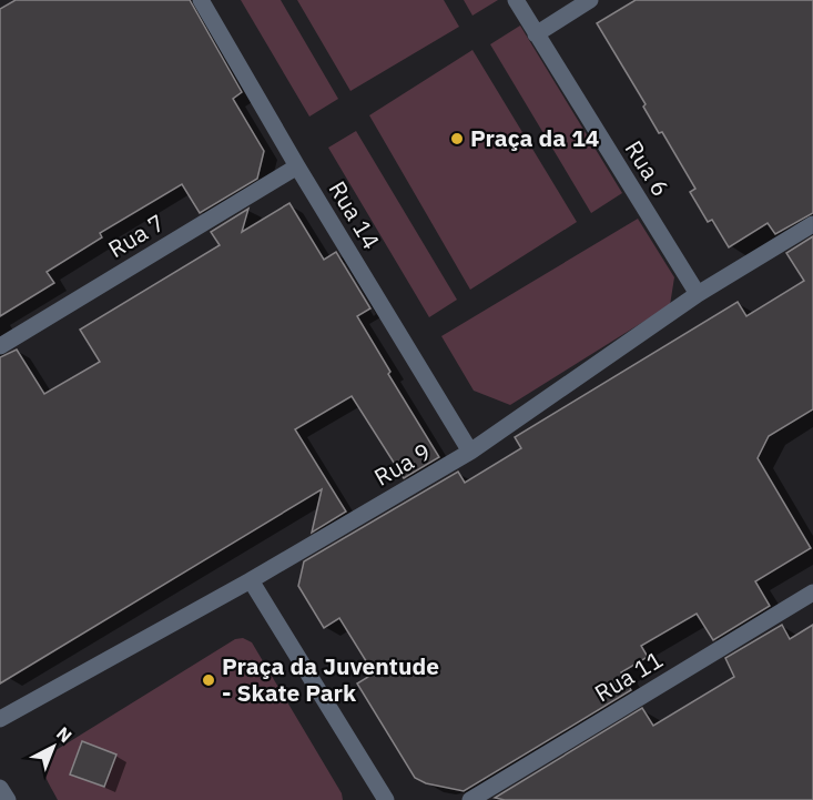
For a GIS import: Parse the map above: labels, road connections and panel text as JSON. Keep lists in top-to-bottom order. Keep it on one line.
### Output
{"streets":{"street":["Rua 6","Rua 14","Rua 7","Rua 9","Rua 11"]},"crossings":[["Rua 6","Rua 9"],["Rua 14","Rua 7"],["Rua 14","Rua 9"]],"places":["Praça da 14","Praça da Juventude - Skate Park"],"north":"top right"}
